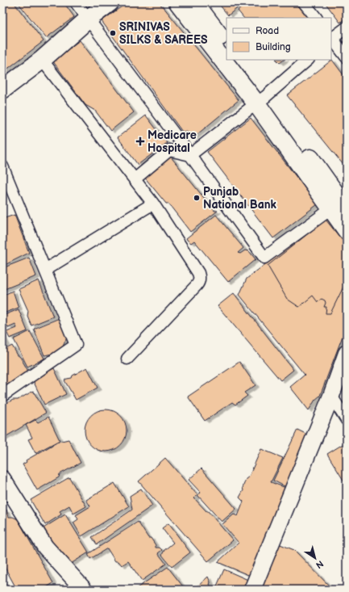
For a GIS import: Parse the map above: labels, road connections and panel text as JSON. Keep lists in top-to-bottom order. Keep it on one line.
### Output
{"places":{"other":["SRINIVAS SILKS & SAREES","Punjab National Bank"],"health":["Medicare Hospital"]},"legend":["Road","Building"],"north":"bottom right"}
